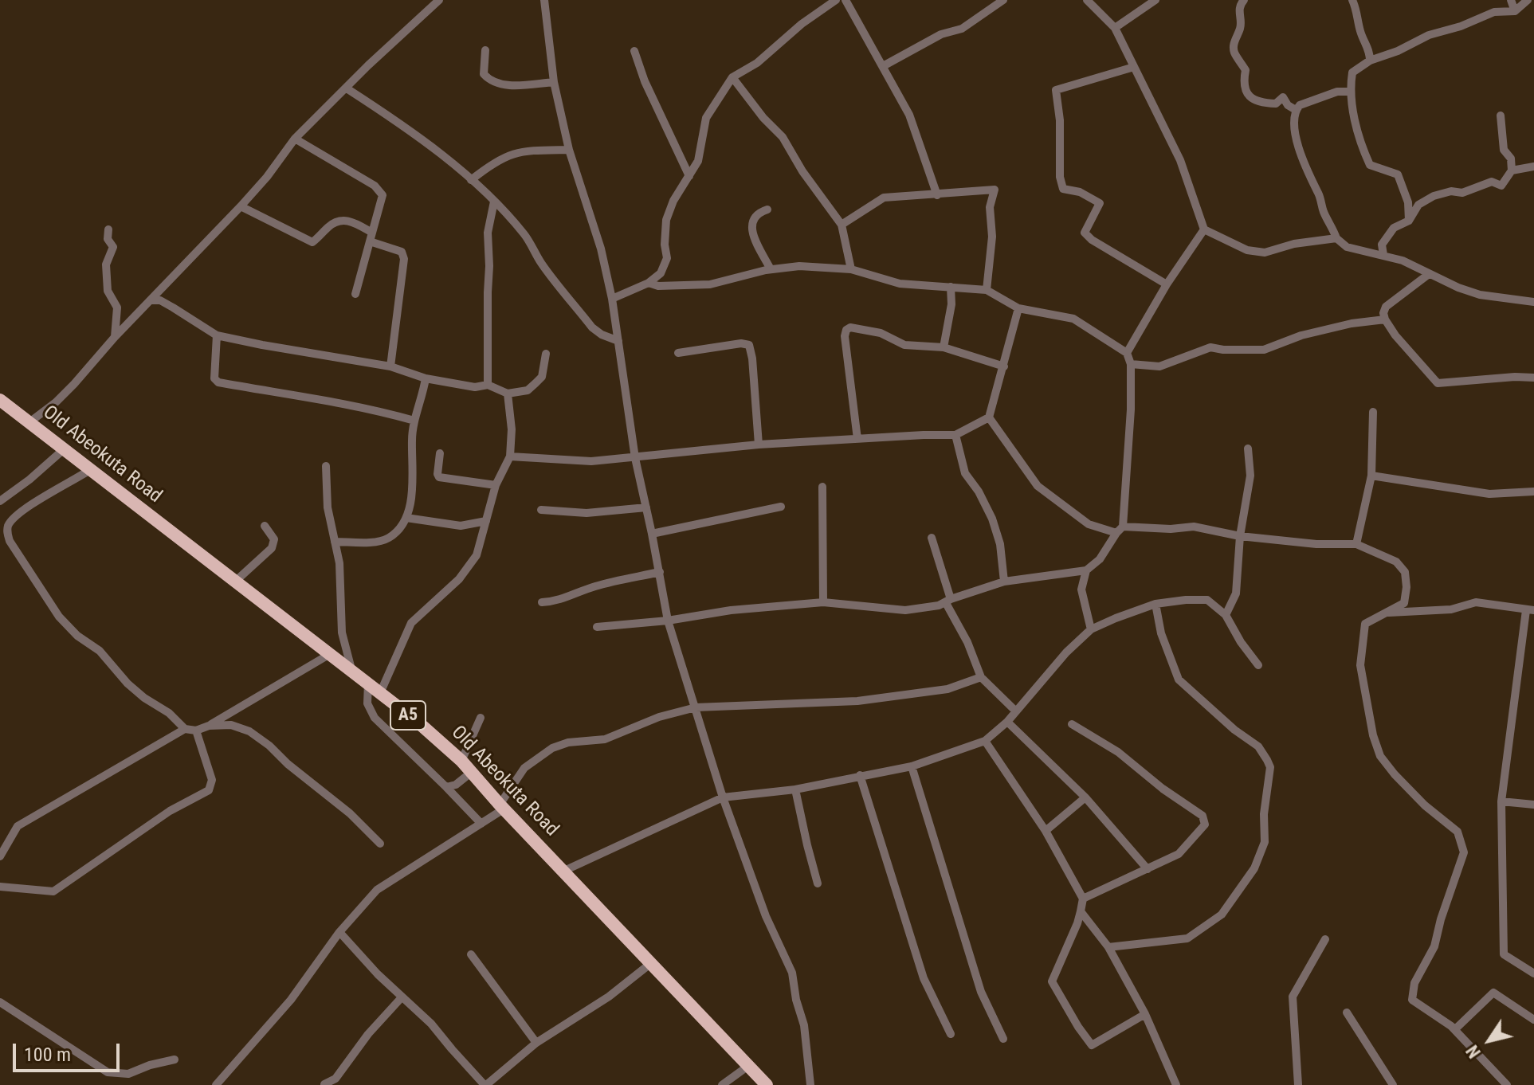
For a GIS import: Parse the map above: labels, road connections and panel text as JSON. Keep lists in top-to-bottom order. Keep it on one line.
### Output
{"streets":{"highway":["Old Abeokuta Road","A5"]},"scale_bar":"100 m","north":"bottom left"}
